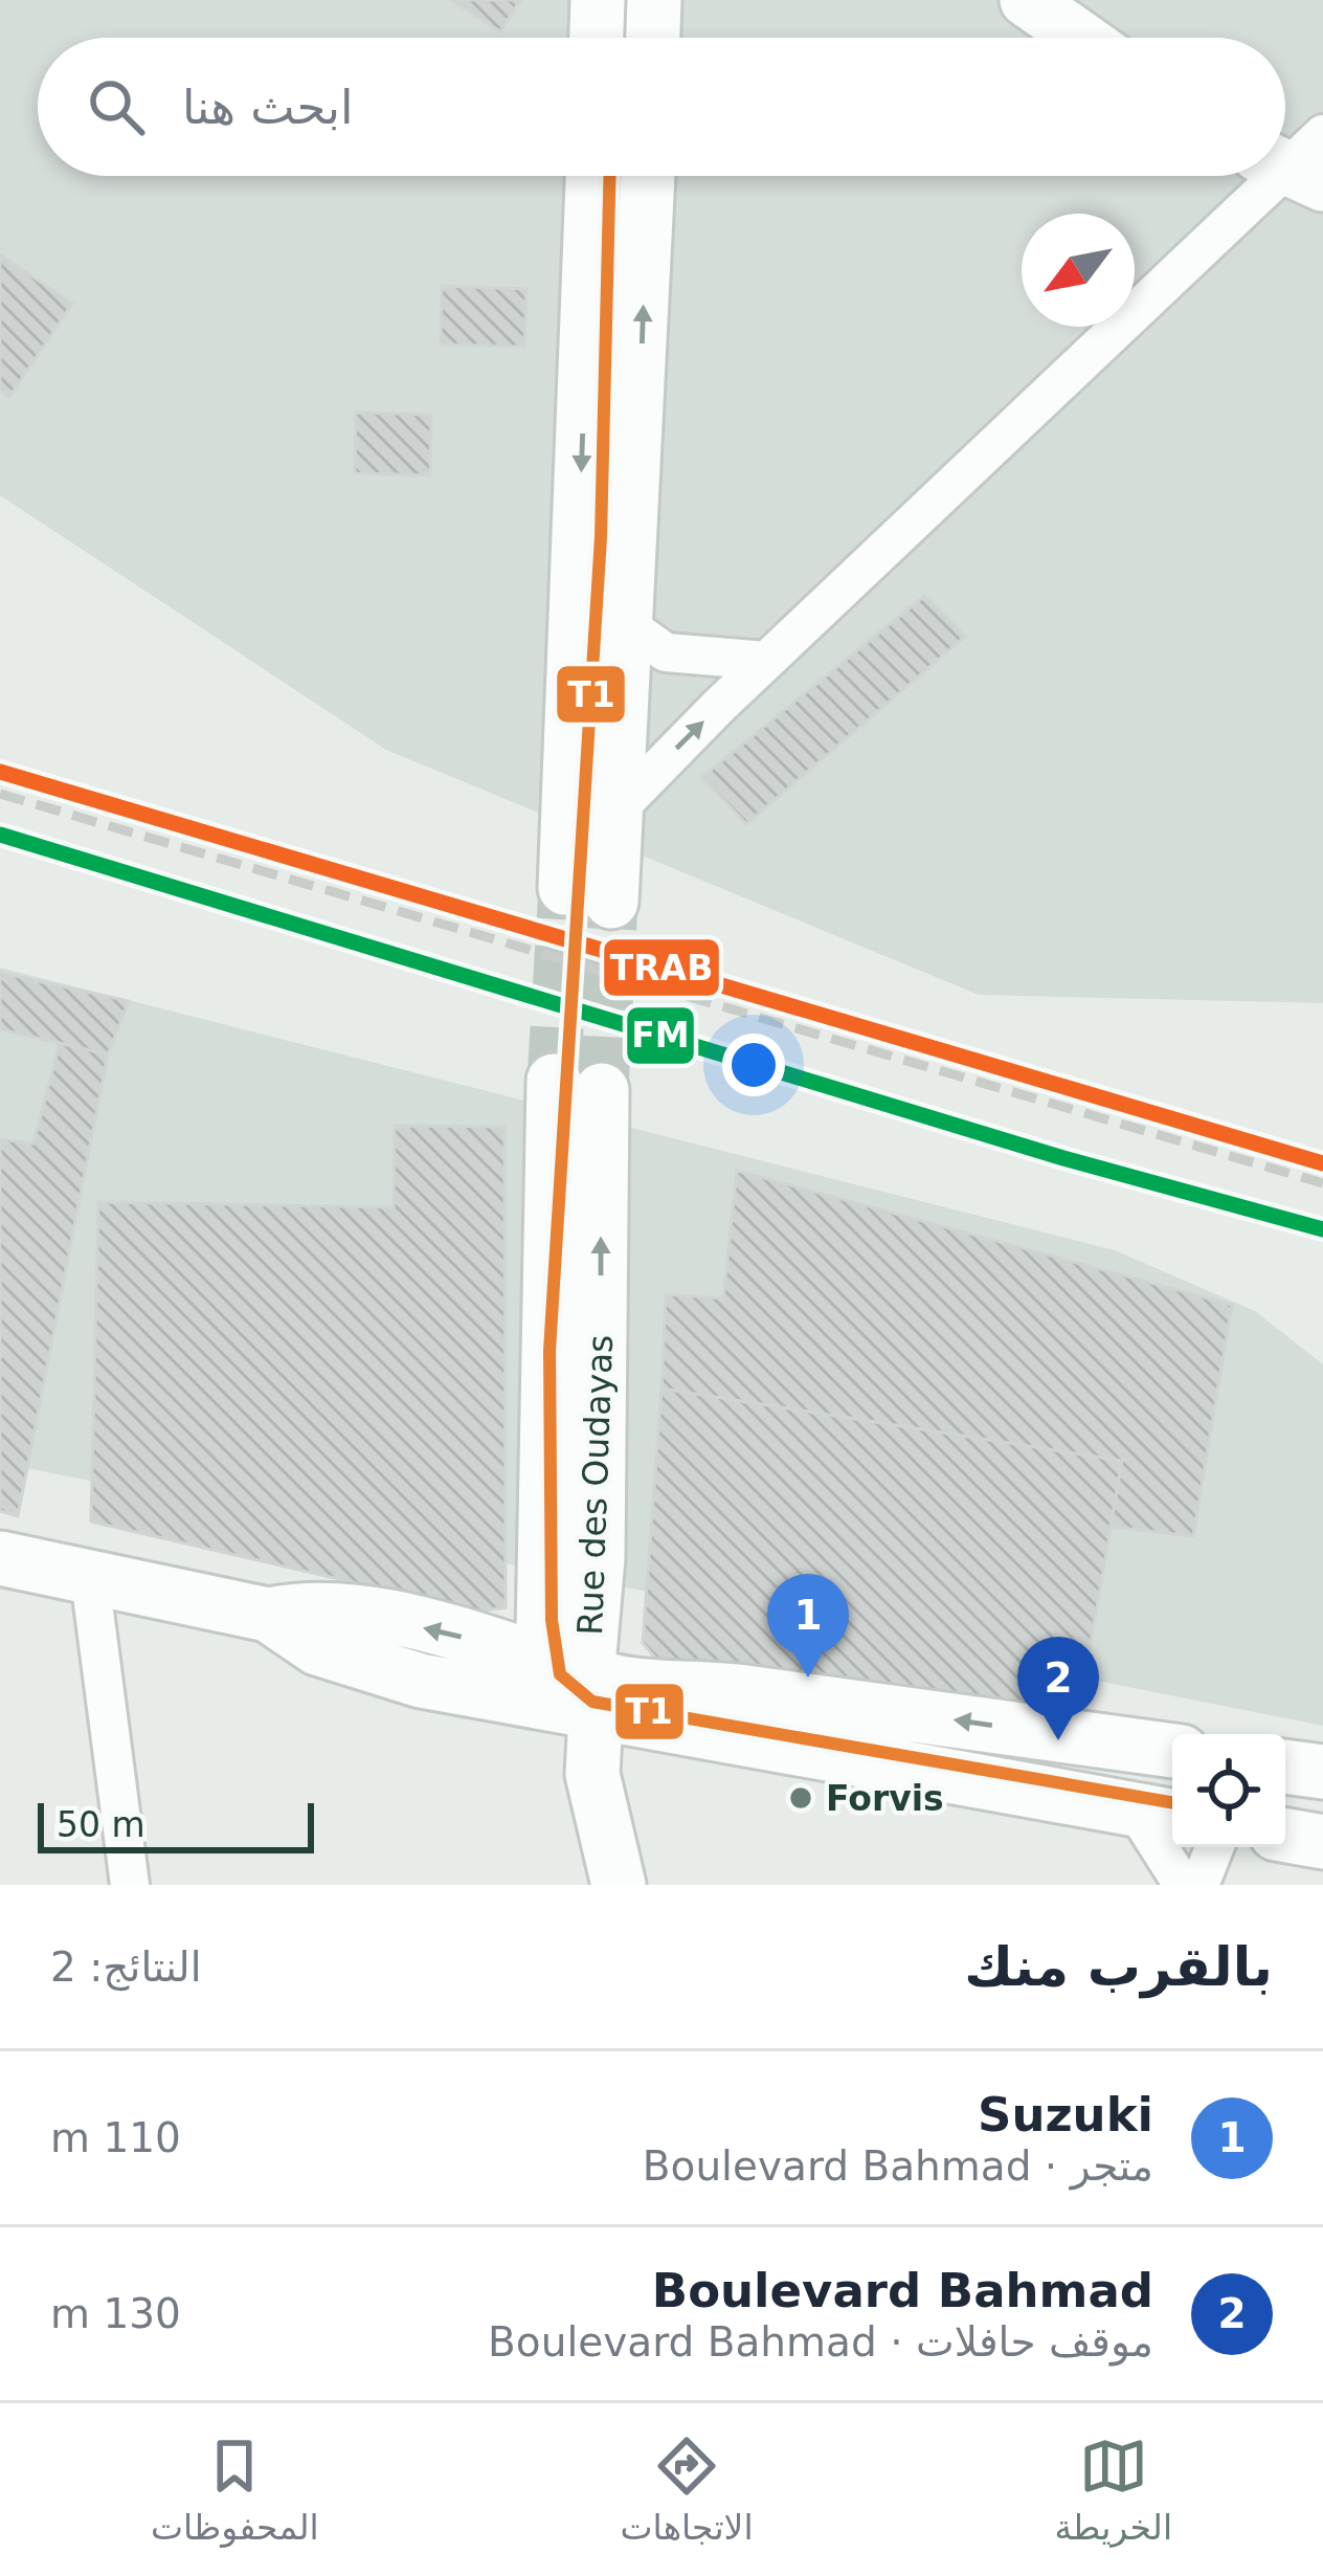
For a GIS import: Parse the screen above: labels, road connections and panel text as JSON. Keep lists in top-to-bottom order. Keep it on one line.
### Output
{"streets":{"street":["Rue des Oudayas"]},"places":["Forvis"],"lines":["transit line T1","transit line TRAB","transit line FM"],"scale_bar":"50 m","north":"bottom left","page":{"search":"ابحث هنا","pins":["1","2"],"scale":"50 m","heading":["بالقرب منك","النتائج: 2"],"list":[{"mark":"1","name":"Suzuki","note":"متجر · Boulevard Bahmad","value":"110 m"},{"mark":"2","name":"Boulevard Bahmad","note":"موقف حافلات · Boulevard Bahmad","value":"130 m"}],"nav":["الخريطة","الاتجاهات","المحفوظات"]}}
